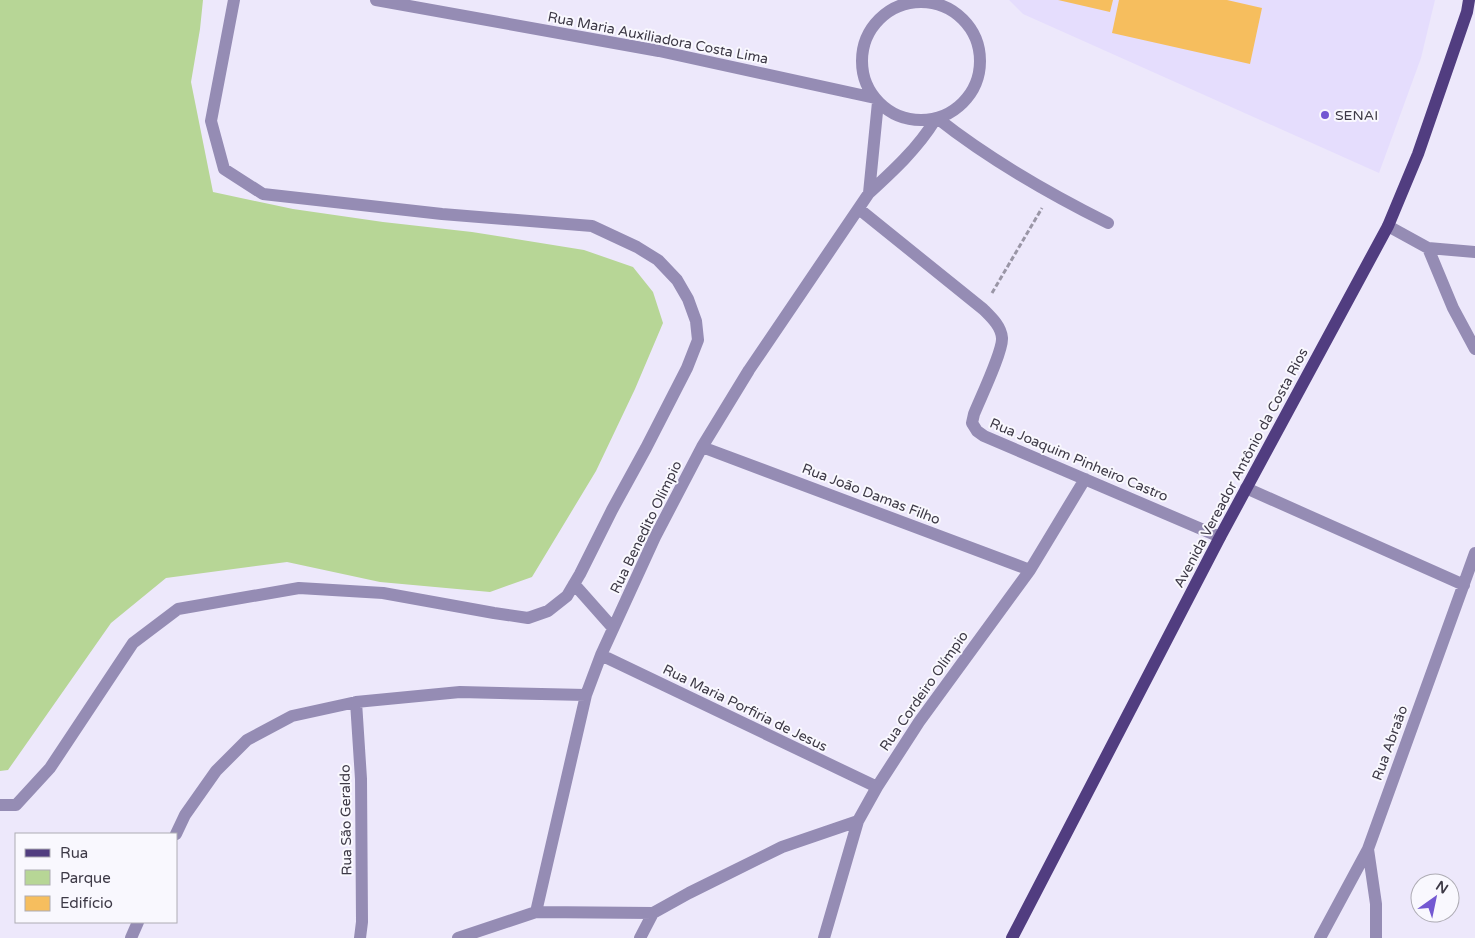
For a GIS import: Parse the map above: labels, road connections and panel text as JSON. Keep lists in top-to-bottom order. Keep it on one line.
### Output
{"streets":{"main road":["Avenida Vereador Antônio da Costa Rios"],"street":["Rua Maria Auxiliadora Costa Lima","Rua Joaquim Pinheiro Castro","Rua João Damas Filho","Rua Benedito Olímpio","Rua Cordeiro Olímpio","Rua Maria Porfiria de Jesus","Rua Abraão","Rua São Geraldo"]},"crossings":[["Rua Maria Auxiliadora Costa Lima","Rua Benedito Olímpio"],["Rua Joaquim Pinheiro Castro","Avenida Vereador Antônio da Costa Rios"],["Rua Joaquim Pinheiro Castro","Rua Benedito Olímpio"],["Rua Joaquim Pinheiro Castro","Rua Cordeiro Olímpio"],["Rua João Damas Filho","Rua Benedito Olímpio"],["Rua João Damas Filho","Rua Cordeiro Olímpio"],["Rua Benedito Olímpio","Rua Maria Porfiria de Jesus"],["Rua Cordeiro Olímpio","Rua Maria Porfiria de Jesus"]],"places":["SENAI"],"legend":["Rua","Parque","Edifício"],"north":"top right"}
